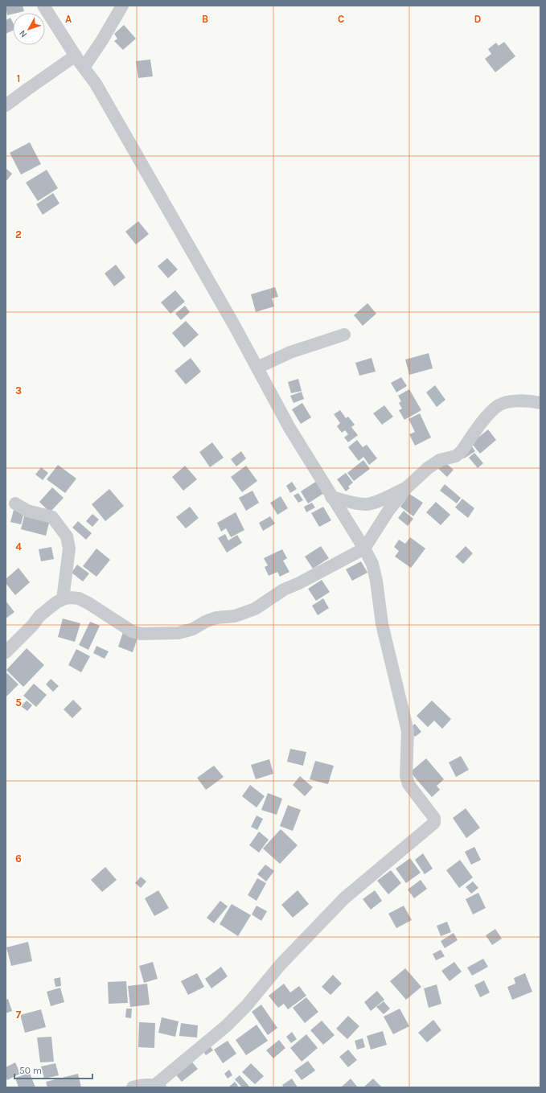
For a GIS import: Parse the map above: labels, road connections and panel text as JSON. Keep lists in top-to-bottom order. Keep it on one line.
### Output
{"scale_bar":"50 m","north":"bottom left","grid":{"columns":["A","B","C","D"],"rows":["1","2","3","4","5","6","7"]}}
